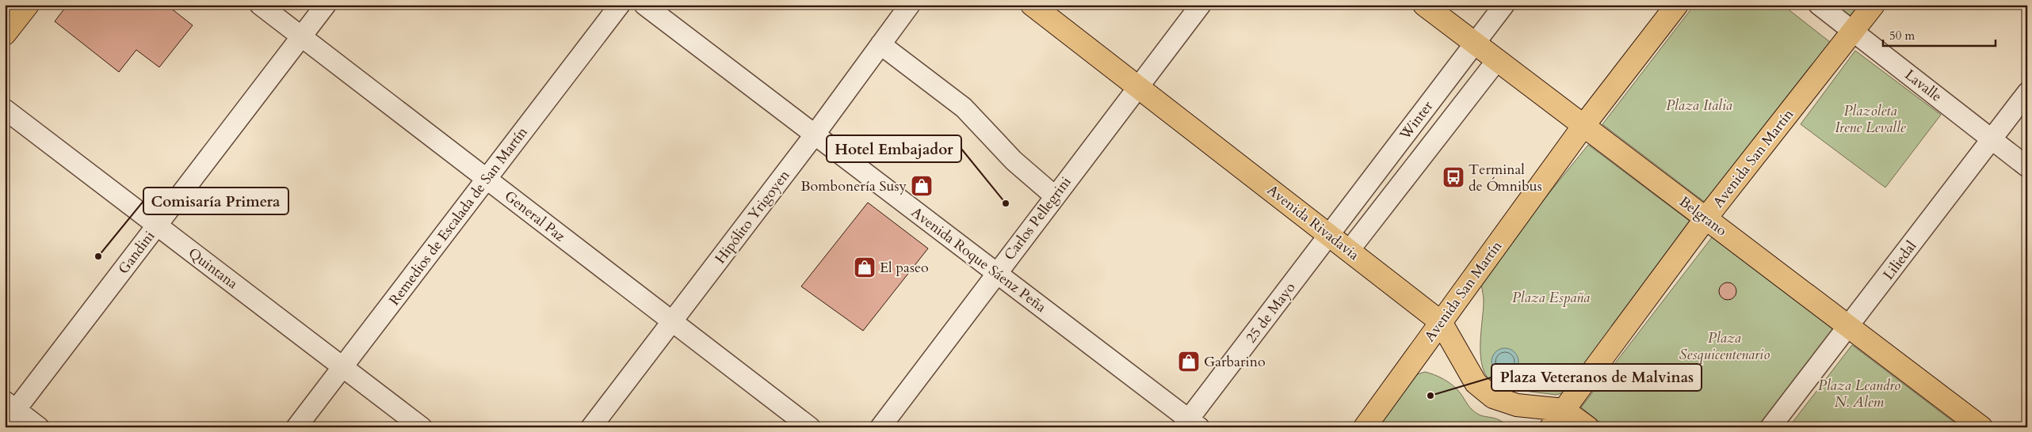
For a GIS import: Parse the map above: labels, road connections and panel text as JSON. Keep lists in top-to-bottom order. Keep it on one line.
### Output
{"streets":{"main road":["Avenida San Martín","Belgrano","Avenida Rivadavia"],"street":["Lavalle","Winter","Remedios de Escalada de San Martín","General Paz","Hipólito Yrigoyen","Carlos Pellegrini","Gandini","Avenida Roque Sáenz Peña","Liliedal","Quintana","25 de Mayo"]},"crossings":[["Lavalle","Avenida San Martín"],["Lavalle","Liliedal"],["Winter","Belgrano"],["Winter","Avenida Rivadavia"],["Winter","25 de Mayo"],["Avenida San Martín","Belgrano"],["Avenida San Martín","Avenida Rivadavia"],["Remedios de Escalada de San Martín","General Paz"],["Remedios de Escalada de San Martín","Quintana"],["General Paz","Hipólito Yrigoyen"],["General Paz","Gandini"],["Belgrano","Liliedal"],["Hipólito Yrigoyen","Avenida Roque Sáenz Peña"],["Carlos Pellegrini","Avenida Rivadavia"],["Carlos Pellegrini","Avenida Roque Sáenz Peña"],["Avenida Rivadavia","25 de Mayo"],["Gandini","Quintana"],["Avenida Roque Sáenz Peña","25 de Mayo"]],"parks":["Plaza Italia","Plazoleta Irene Levalle","Plaza España","Plaza Sesquicentenario","Plaza Leandro N. Alem"],"places":{"bus stop":["Terminal de Ómnibus"],"shop":["Bombonería Susy","El paseo","Garbarino"],"other":["Hotel Embajador","Comisaría Primera","Plaza Veteranos de Malvinas"]},"scale_bar":"50 m"}
